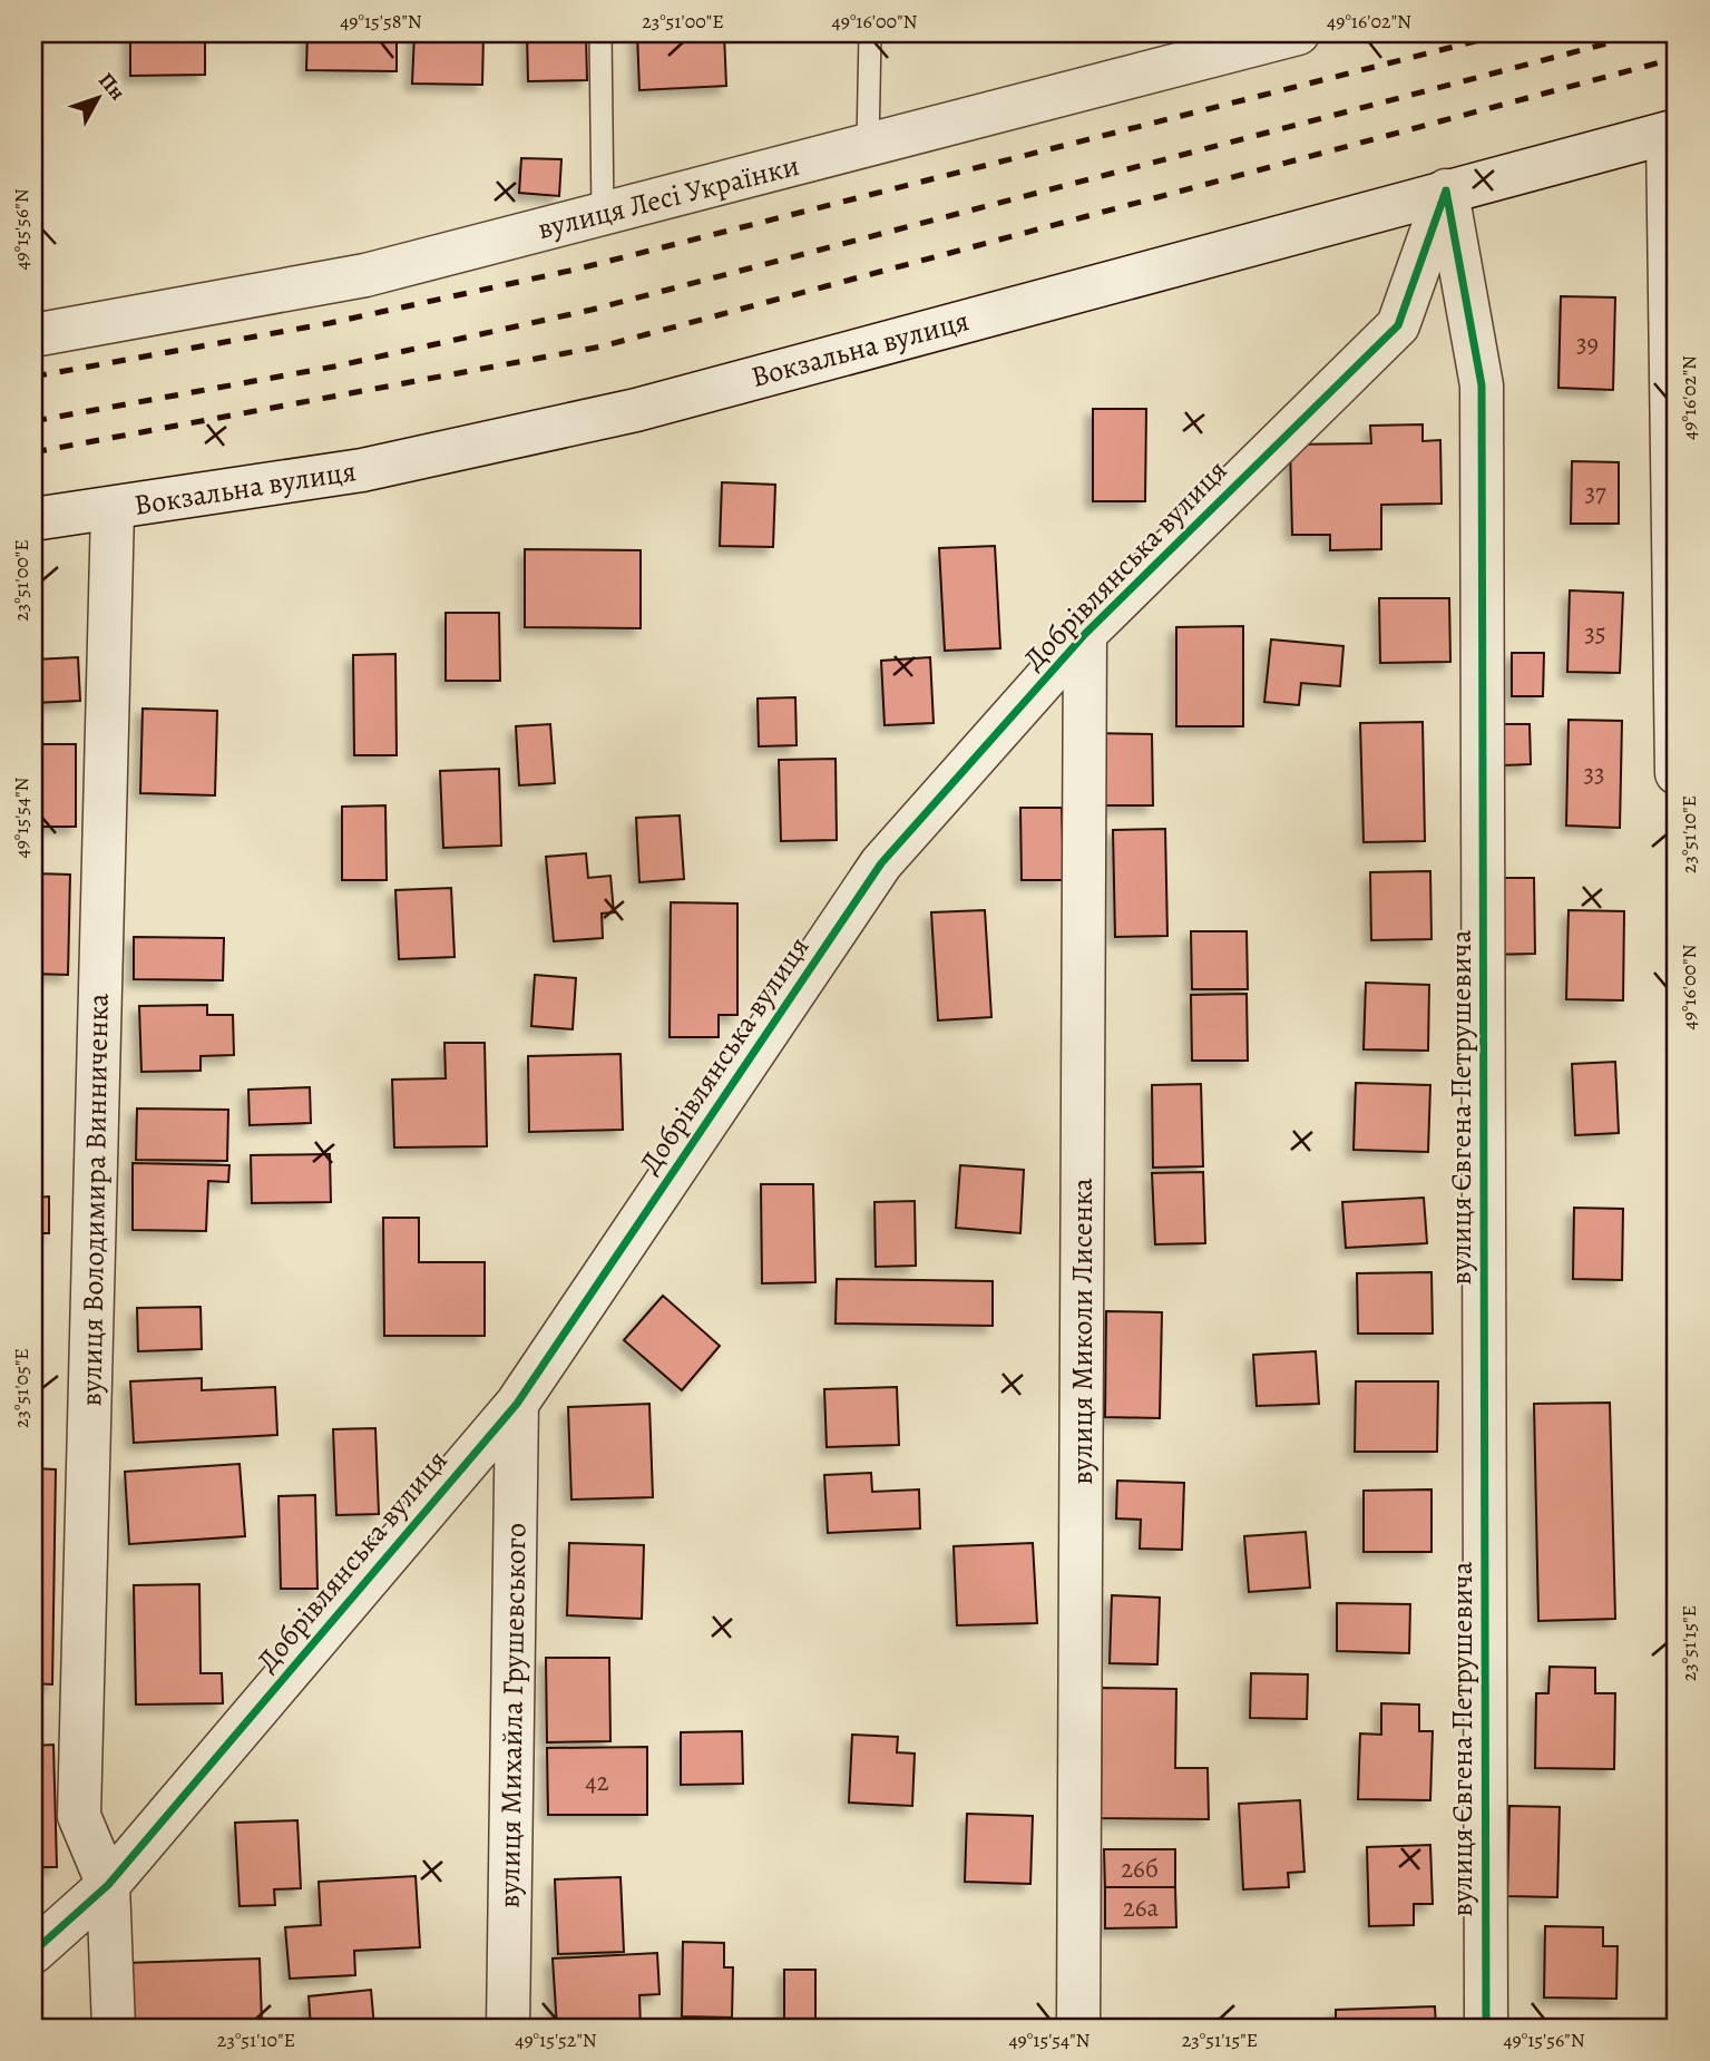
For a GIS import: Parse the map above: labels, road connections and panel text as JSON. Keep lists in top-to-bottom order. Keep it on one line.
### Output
{"streets":{"street":["вулиця Лесі Українки","Вокзальна вулиця","Добрівлянська вулиця","вулиця Євгена Петрушевича","вулиця Володимира Винниченка","вулиця Миколи Лисенка","вулиця Михайла Грушевського"]},"crossings":[["Вокзальна вулиця","Добрівлянська вулиця"],["Вокзальна вулиця","вулиця Євгена Петрушевича"],["Вокзальна вулиця","вулиця Володимира Винниченка"],["Добрівлянська вулиця","вулиця Євгена Петрушевича"],["Добрівлянська вулиця","вулиця Володимира Винниченка"],["Добрівлянська вулиця","вулиця Миколи Лисенка"],["Добрівлянська вулиця","вулиця Михайла Грушевського"]],"house_numbers":["39","37","35","33","42","26б","26а"],"north":"top right","coordinates":["49°15'58\"N","23°51'00\"E","49°16'00\"N","49°16'02\"N","49°15'56\"N","49°15'54\"N","23°51'10\"E","23°51'05\"E","23°51'15\"E","49°15'52\"N"]}
